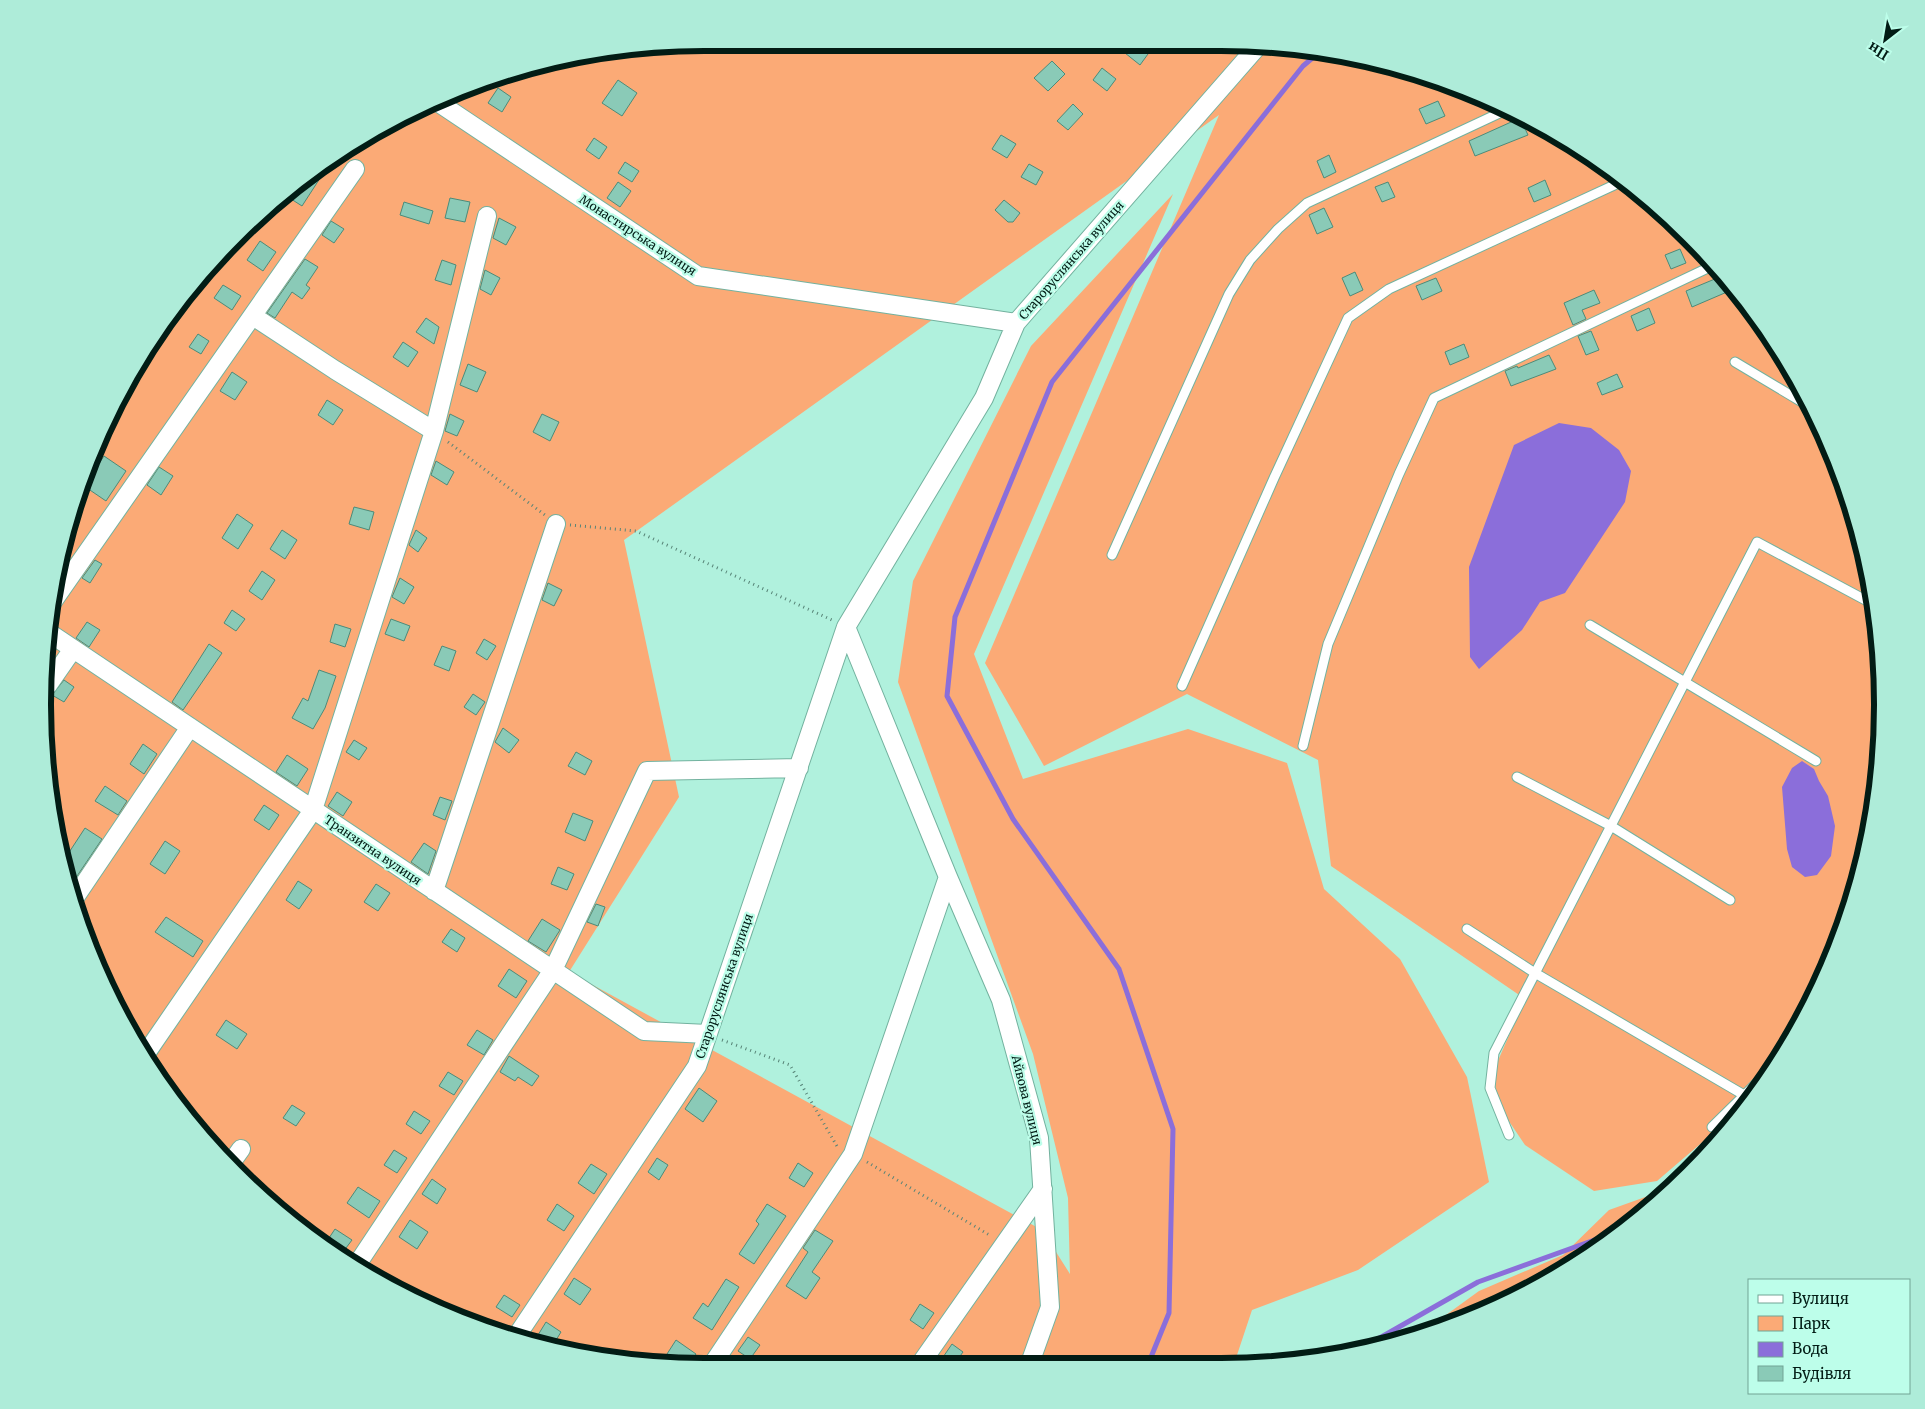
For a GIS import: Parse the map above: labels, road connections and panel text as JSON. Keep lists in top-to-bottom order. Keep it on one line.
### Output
{"streets":{"street":["Монастирська вулиця","Староруслянська вулиця","Транзитна вулиця","Айвова вулиця"]},"crossings":[["Монастирська вулиця","Староруслянська вулиця"],["Староруслянська вулиця","Транзитна вулиця"]],"legend":["Вулиця","Парк","Вода","Будівля"],"north":"bottom left"}
